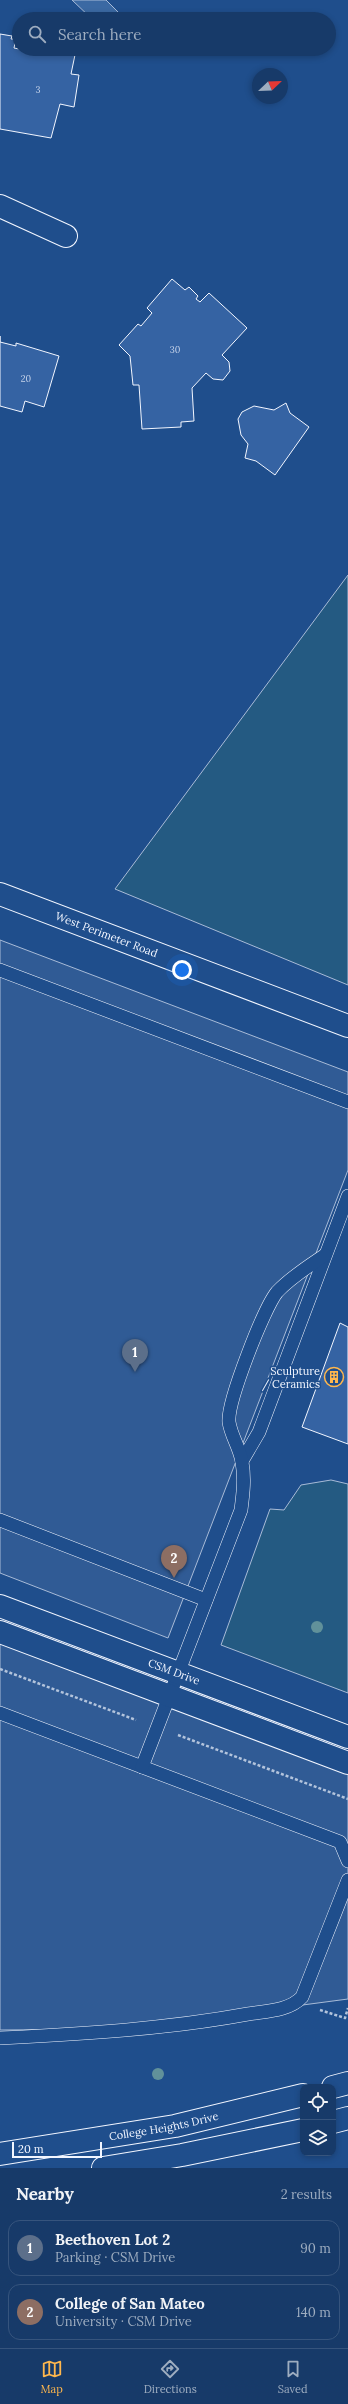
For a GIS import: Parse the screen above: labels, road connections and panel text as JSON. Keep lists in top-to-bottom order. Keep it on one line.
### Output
{"streets":{"street":["West Perimeter Road","CSM Drive","College Heights Drive"]},"places":{"building":["Sculpture / Ceramics"]},"house_numbers":["3","30","20"],"scale_bar":"20 m","north":"top right","page":{"search":"Search here","pins":["1","2"],"scale":"20 m","heading":["Nearby","2 results"],"list":[{"mark":"1","name":"Beethoven Lot 2","note":"Parking · CSM Drive","value":"90 m"},{"mark":"2","name":"College of San Mateo","note":"University · CSM Drive","value":"140 m"}],"nav":["Map","Directions","Saved"]}}
